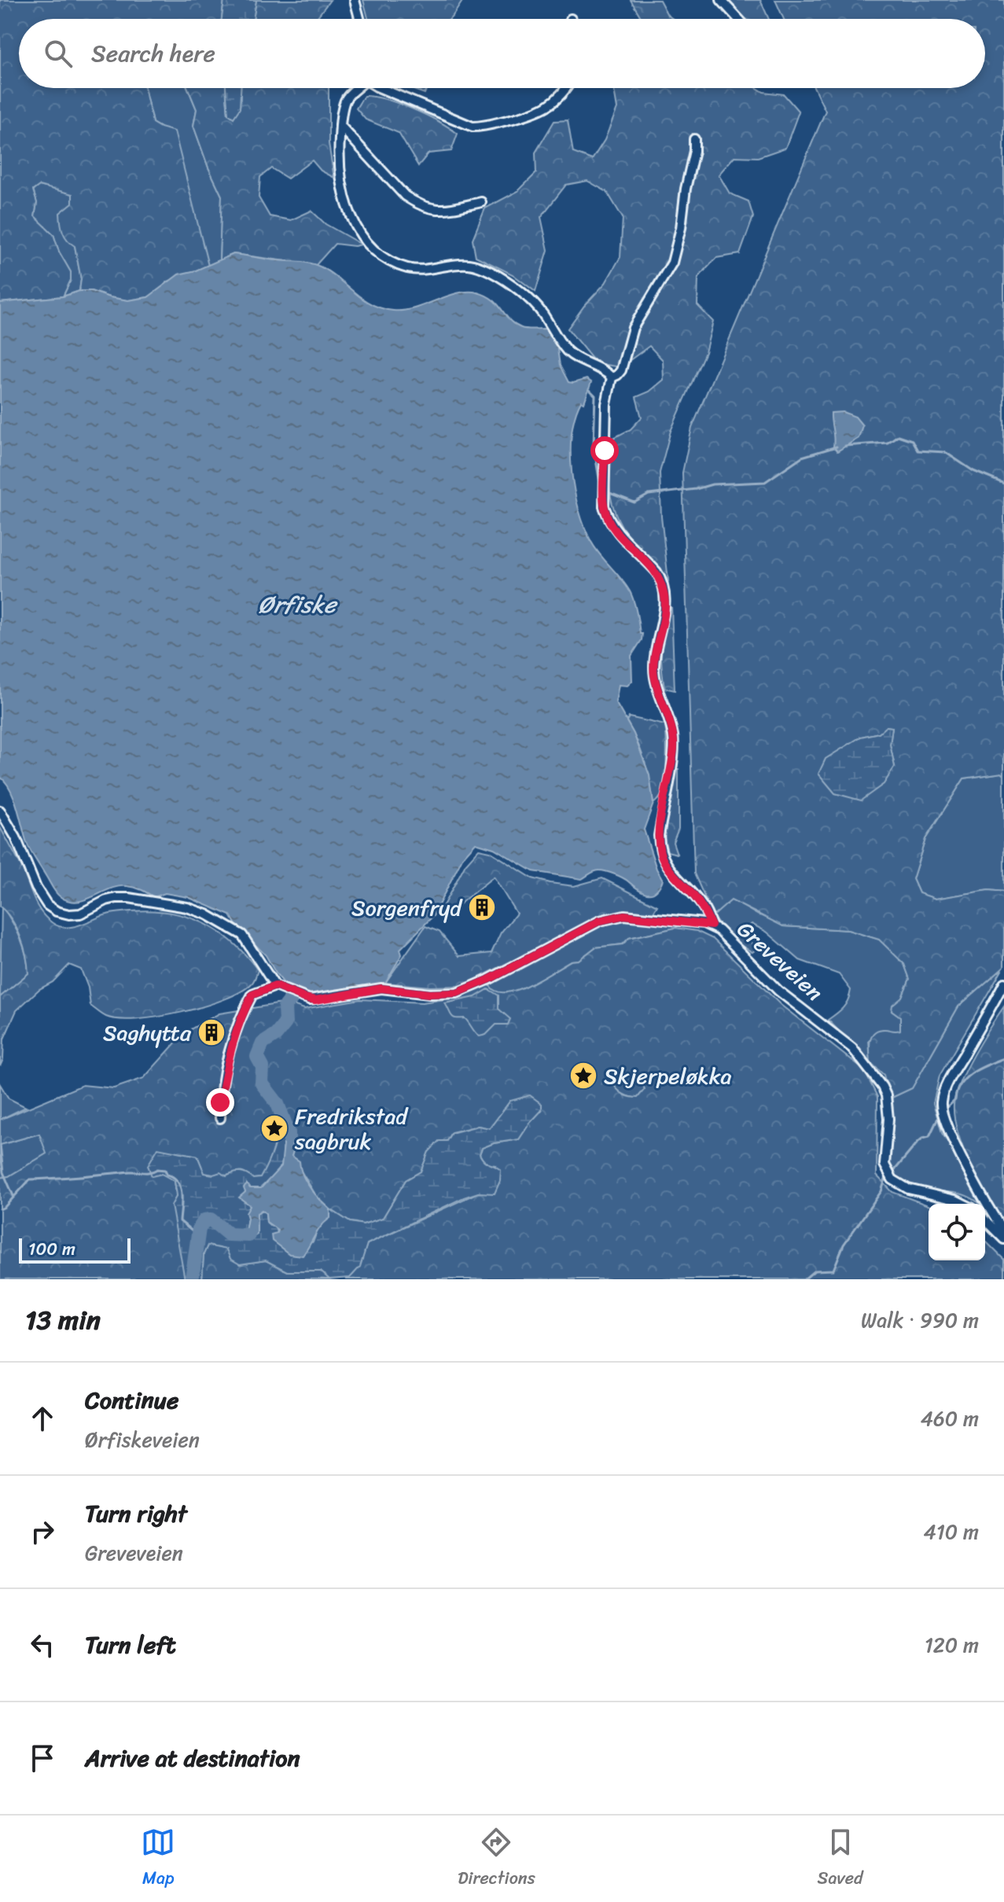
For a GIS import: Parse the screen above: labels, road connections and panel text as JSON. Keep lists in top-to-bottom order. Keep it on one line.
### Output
{"streets":{"street":["Greveveien"]},"water":["Ørfiske"],"places":{"building":["Sorgenfryd","Saghytta"],"place":["Skjerpeløkka","Fredrikstad sagbruk"]},"scale_bar":"100 m","page":{"search":"Search here","scale":"100 m","heading":["13 min","Walk · 990 m"],"list":[["Continue","Ørfiskeveien","460 m"],["Turn right","Greveveien","410 m"],["Turn left","120 m"],"Arrive at destination"],"nav":["Map","Directions","Saved"]}}
